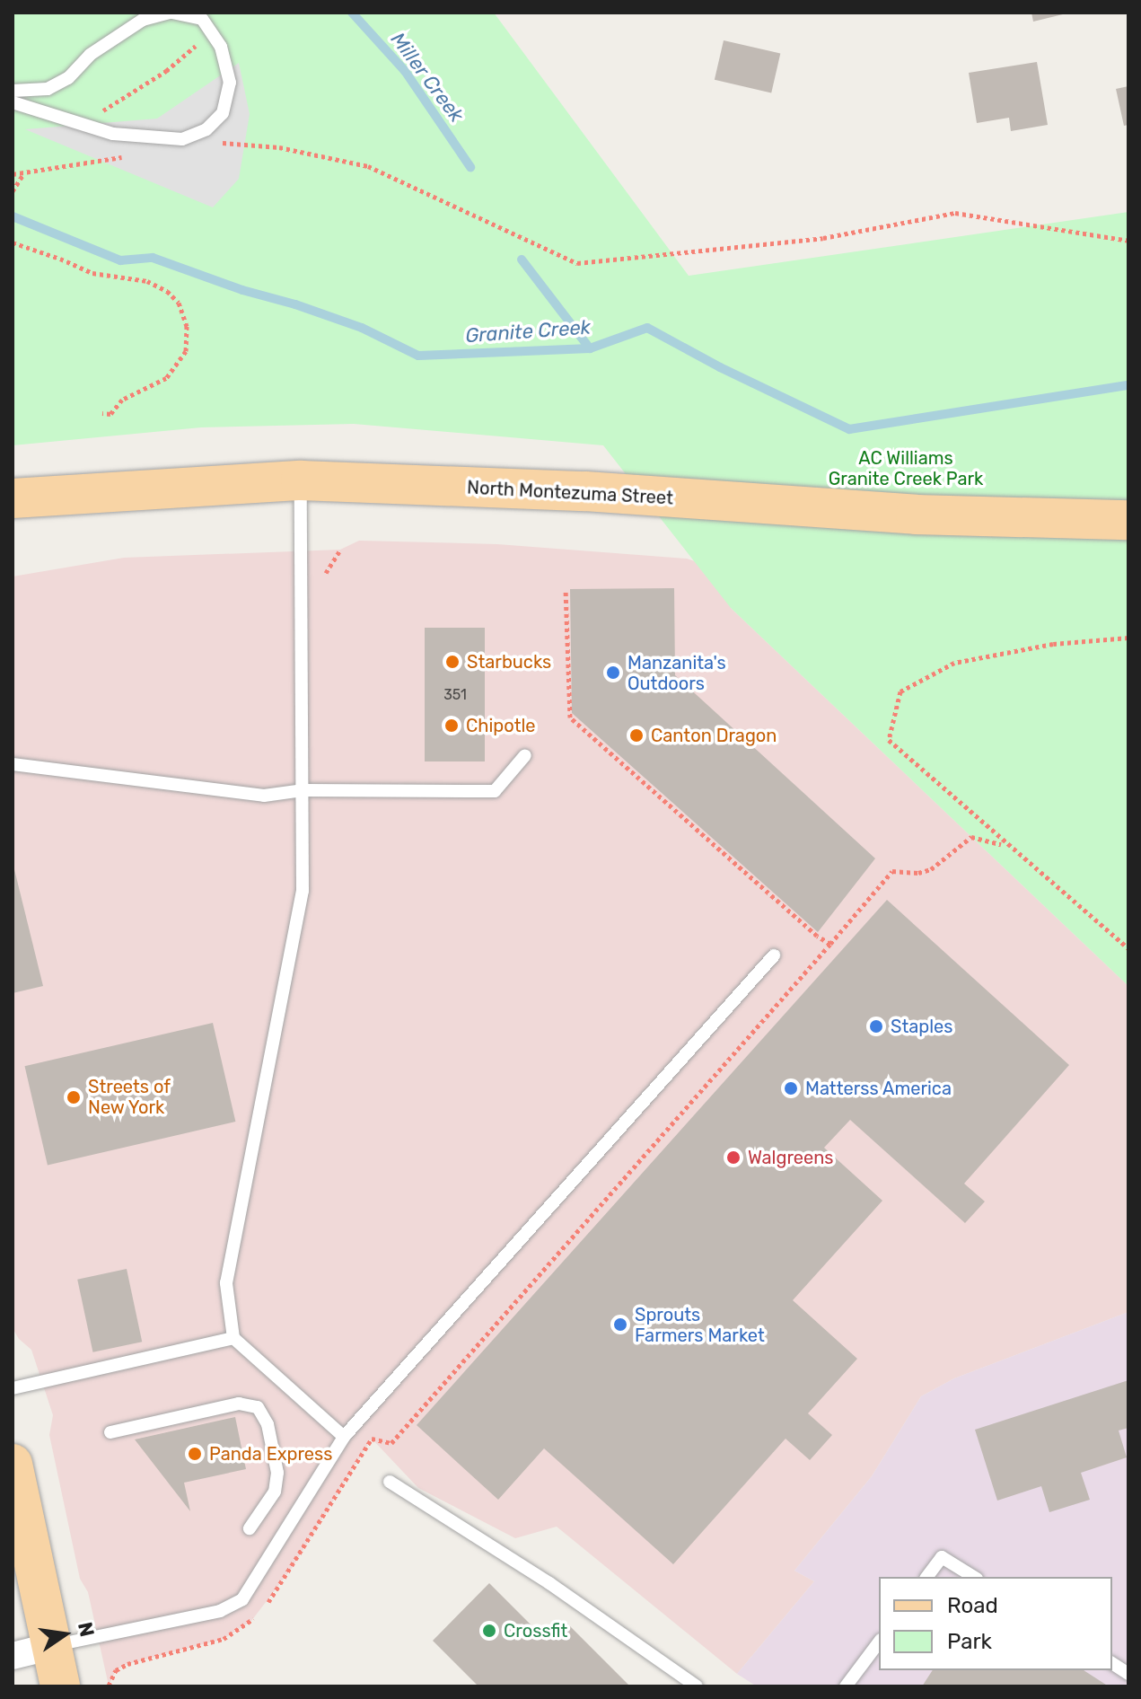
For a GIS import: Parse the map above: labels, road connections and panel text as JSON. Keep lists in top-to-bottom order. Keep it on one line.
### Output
{"streets":{"main road":["North Montezuma Street"]},"water":["Miller Creek","Granite Creek"],"parks":["AC Williams Granite Creek Park"],"places":["Starbucks","Manzanita's Outdoors","Chipotle","Canton Dragon","Staples","Matterss America","Streets of New York","Walgreens","Sprouts Farmers Market","Panda Express","Crossfit"],"house_numbers":["351"],"legend":["Road","Park"],"north":"right"}
